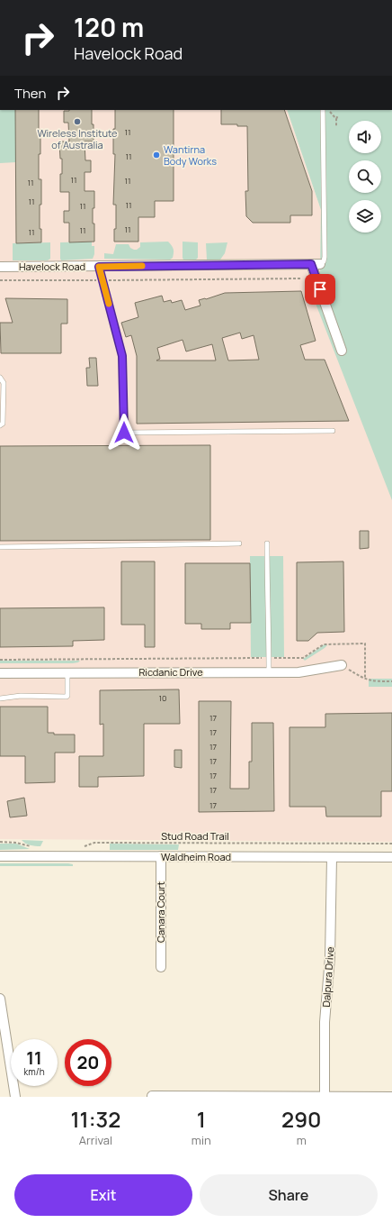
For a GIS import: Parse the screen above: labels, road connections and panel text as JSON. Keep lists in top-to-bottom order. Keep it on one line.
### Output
{"streets":{"street":["Havelock Road","Ricdanic Drive","Waldheim Road","Canara Court","Dalpura Drive"],"path":["Stud Road Trail"]},"crossings":[["Waldheim Road","Canara Court"],["Waldheim Road","Dalpura Drive"]],"places":["Wireless Institute of Australia","Wantirna Body Works"],"house_numbers":["11","11","11","11","11","11","11","11","11","11","11","10","17","17","17","17","17","17","17"],"page":{"turn":["120 m","Havelock Road"],"then":"Then","speed":"11 km/h","limit":"20","eta":["11:32","Arrival","1","min","290","m"],"buttons":["Exit","Share"]}}
